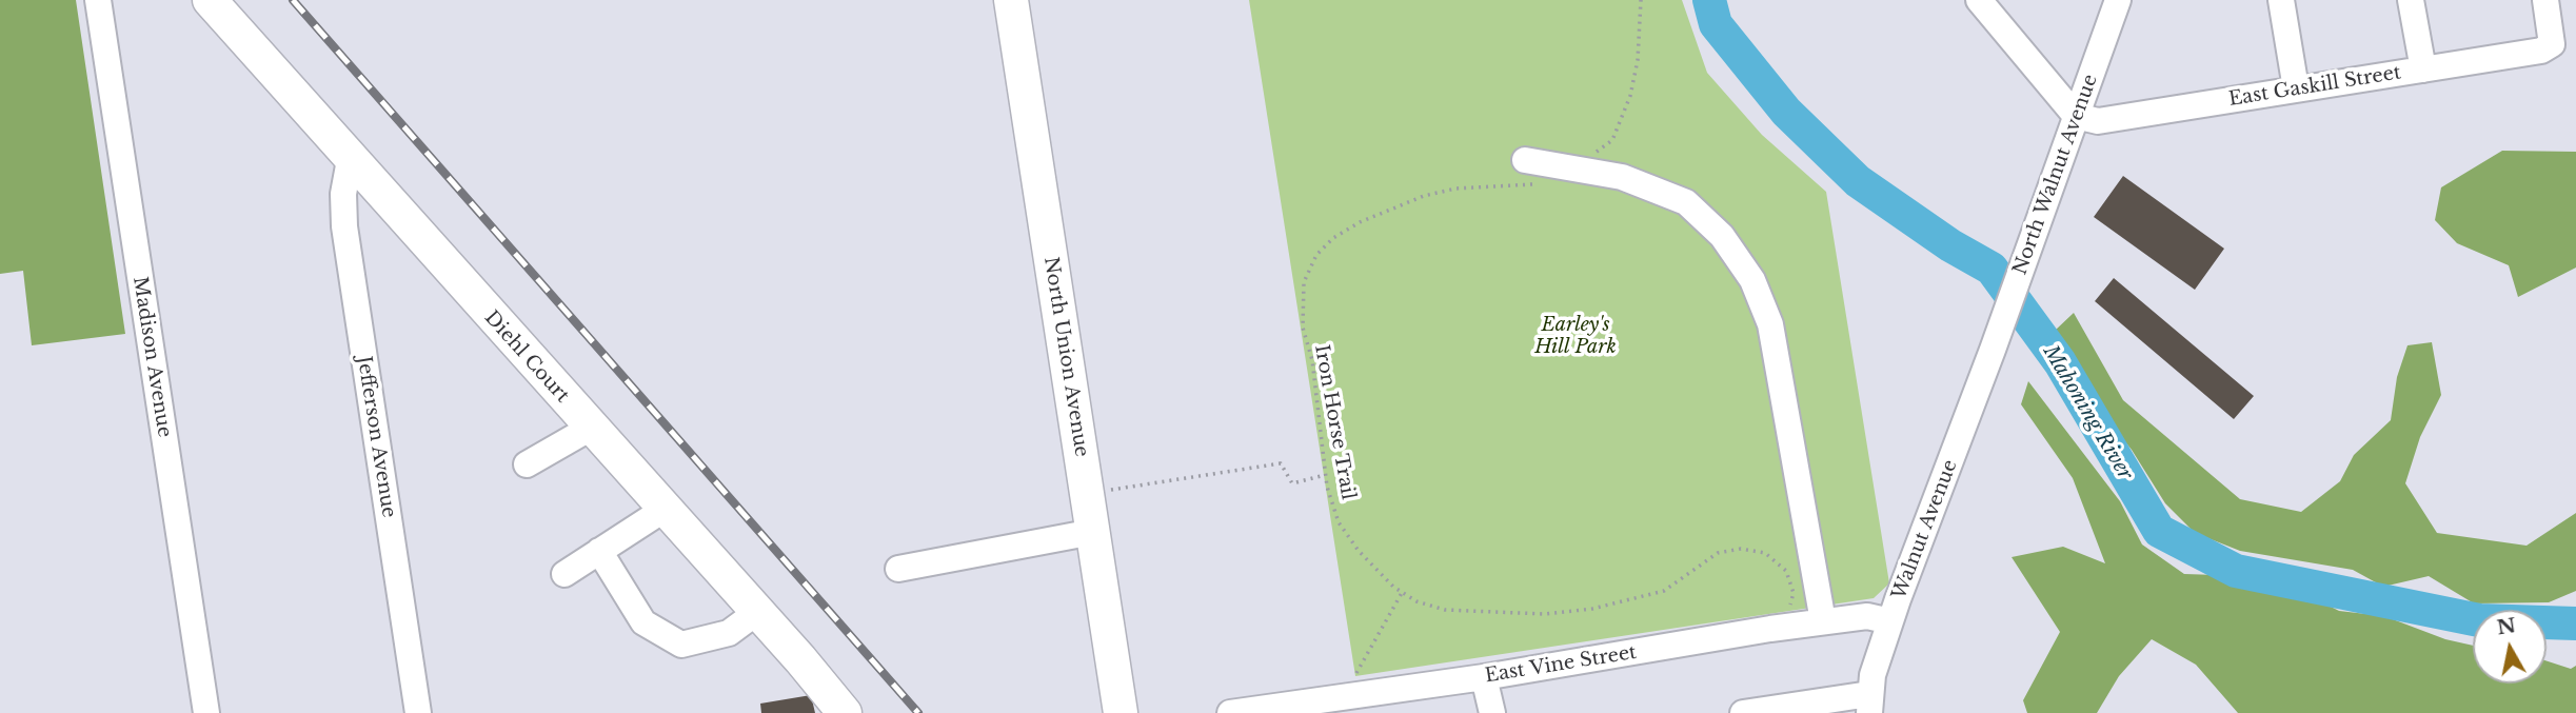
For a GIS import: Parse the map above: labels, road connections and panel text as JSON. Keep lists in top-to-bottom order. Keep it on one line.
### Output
{"streets":{"main road":["Diehl Court","North Union Avenue"],"street":["East Gaskill Street","North Walnut Avenue","Madison Avenue","Jefferson Avenue","Walnut Avenue","East Vine Street"],"path":["Iron Horse Trail"]},"crossings":[["East Gaskill Street","North Walnut Avenue"],["North Walnut Avenue","Walnut Avenue"],["Diehl Court","Jefferson Avenue"],["Walnut Avenue","East Vine Street"]],"water":["Mahoning River"],"parks":["Earley's Hill Park"],"north":"top"}
